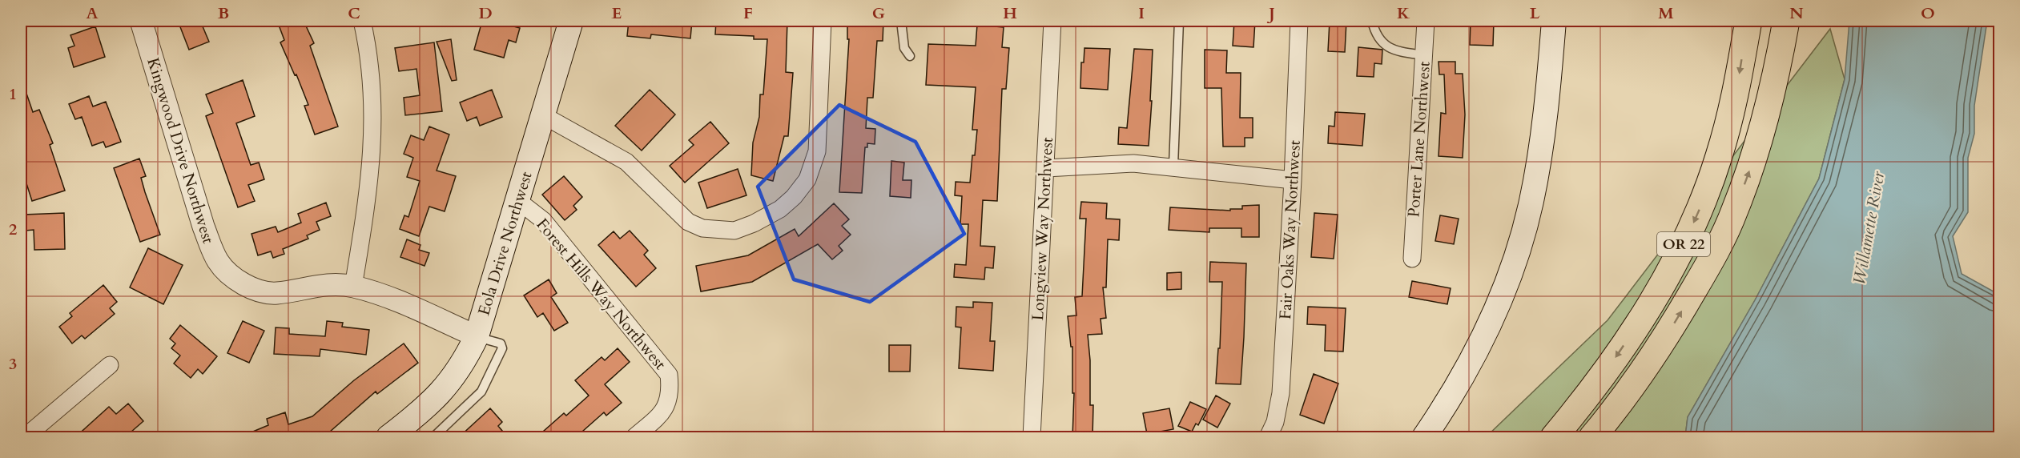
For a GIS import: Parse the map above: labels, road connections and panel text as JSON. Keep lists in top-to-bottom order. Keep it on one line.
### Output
{"streets":{"highway":["OR 22"],"main road":["Eola Drive Northwest"],"street":["Porter Lane Northwest","Kingwood Drive Northwest","Longview Way Northwest","Fair Oaks Way Northwest","Forest Hills Way Northwest"]},"crossings":[["Kingwood Drive Northwest","Eola Drive Northwest"],["Eola Drive Northwest","Forest Hills Way Northwest"]],"water":["Willamette River"],"grid":{"columns":["A","B","C","D","E","F","G","H","I","J","K","L","M","N","O"],"rows":["1","2","3"]}}
